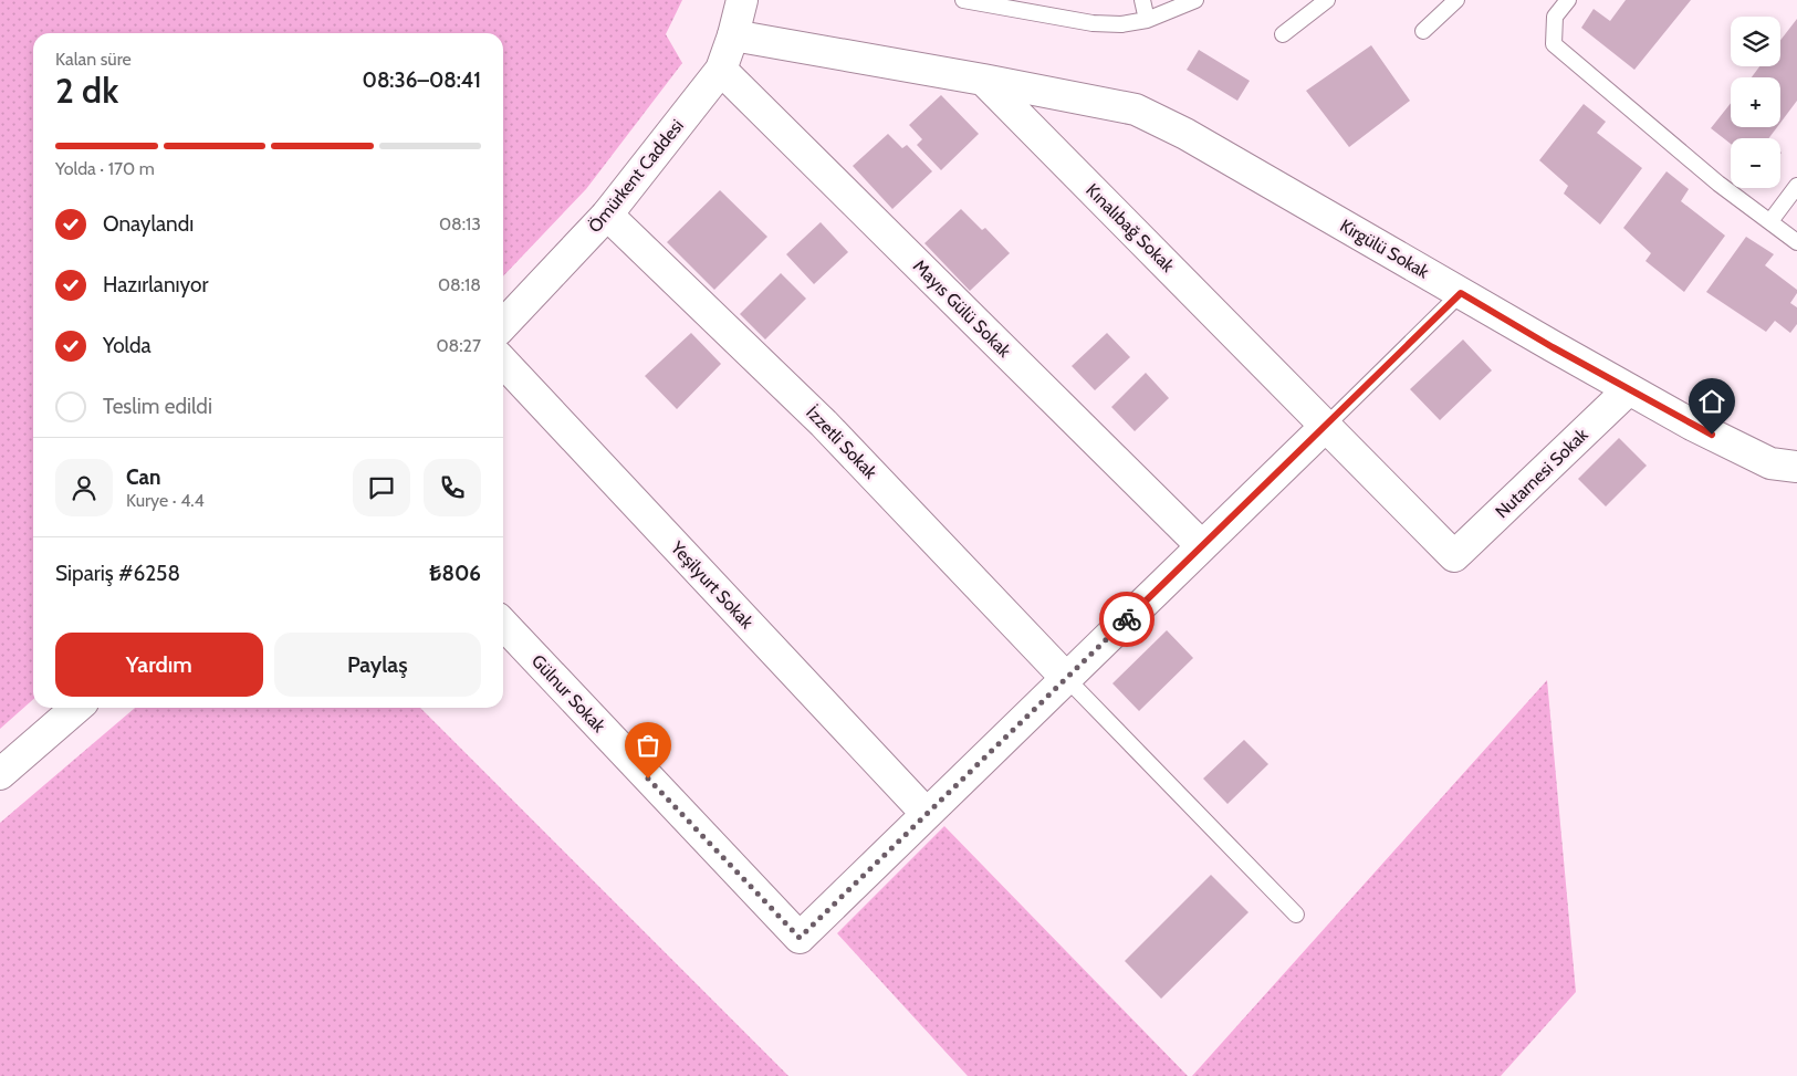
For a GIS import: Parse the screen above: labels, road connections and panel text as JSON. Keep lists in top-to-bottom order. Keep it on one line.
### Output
{"streets":{"street":["Ömürkent Caddesi","Kınalıbağ Sokak","Kirgülü Sokak","Mayıs Gülü Sokak","İzzetli Sokak","Nutarnesi Sokak","Yeşilyurt Sokak","Gülnur Sokak"]},"crossings":[["Ömürkent Caddesi","Mayıs Gülü Sokak"],["Ömürkent Caddesi","İzzetli Sokak"],["Kınalıbağ Sokak","Kirgülü Sokak"],["Kınalıbağ Sokak","Nutarnesi Sokak"],["Kirgülü Sokak","Nutarnesi Sokak"],["Yeşilyurt Sokak","Gülnur Sokak"]],"page":{"map_buttons":["+","−"],"heading":["2 dk","Kalan süre","08:36–08:41"],"panel":["Can","Kurye · 4.4","Sipariş #6258","₺806"],"bar":"Yolda · 170 m","list":[["Onaylandı","08:13"],["Hazırlanıyor","08:18"],["Yolda","08:27"],"Teslim edildi"],"buttons":["Yardım","Paylaş"]}}
